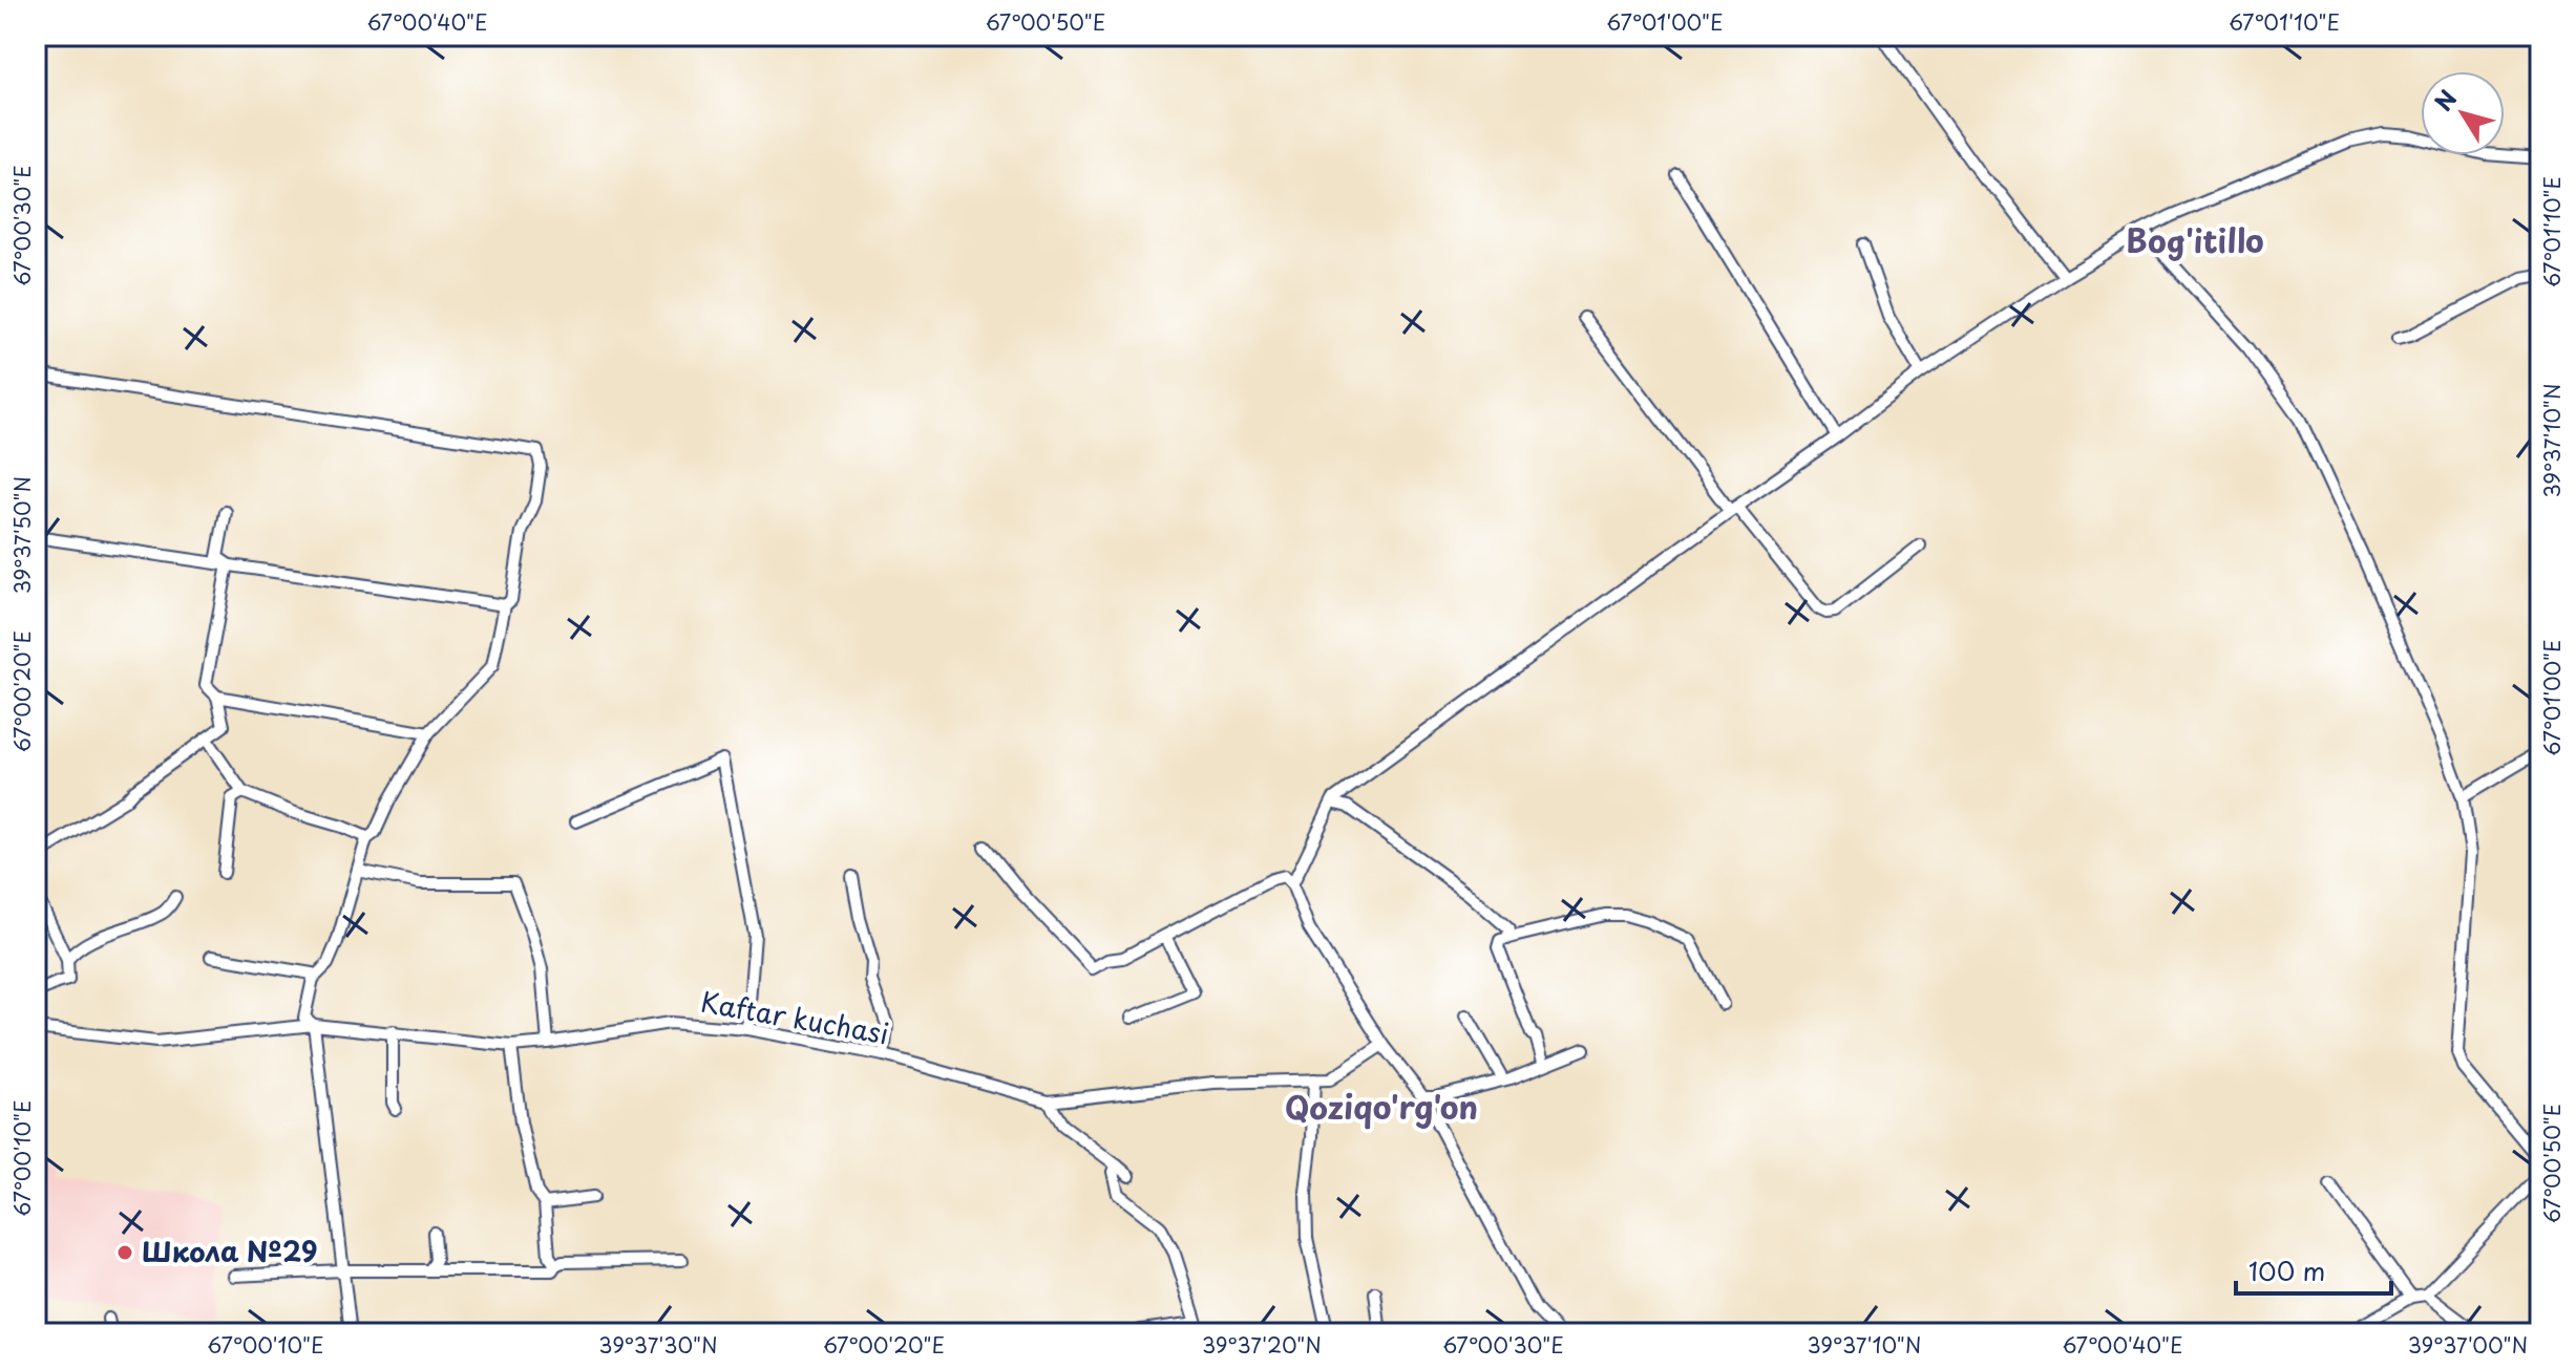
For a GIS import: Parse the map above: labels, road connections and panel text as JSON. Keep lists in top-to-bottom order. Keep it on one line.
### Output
{"streets":{"street":["Kaftar kuchasi"]},"districts":["Bog'itillo","Qoziqo'rg'on"],"places":["Школа №29"],"scale_bar":"100 m","north":"top left","coordinates":["67°00'40\"E","67°00'50\"E","67°01'00\"E","67°01'10\"E","67°00'30\"E","39°37'10\"N","39°37'50\"N","67°00'20\"E","67°00'10\"E","39°37'30\"N","39°37'20\"N","39°37'00\"N"]}
